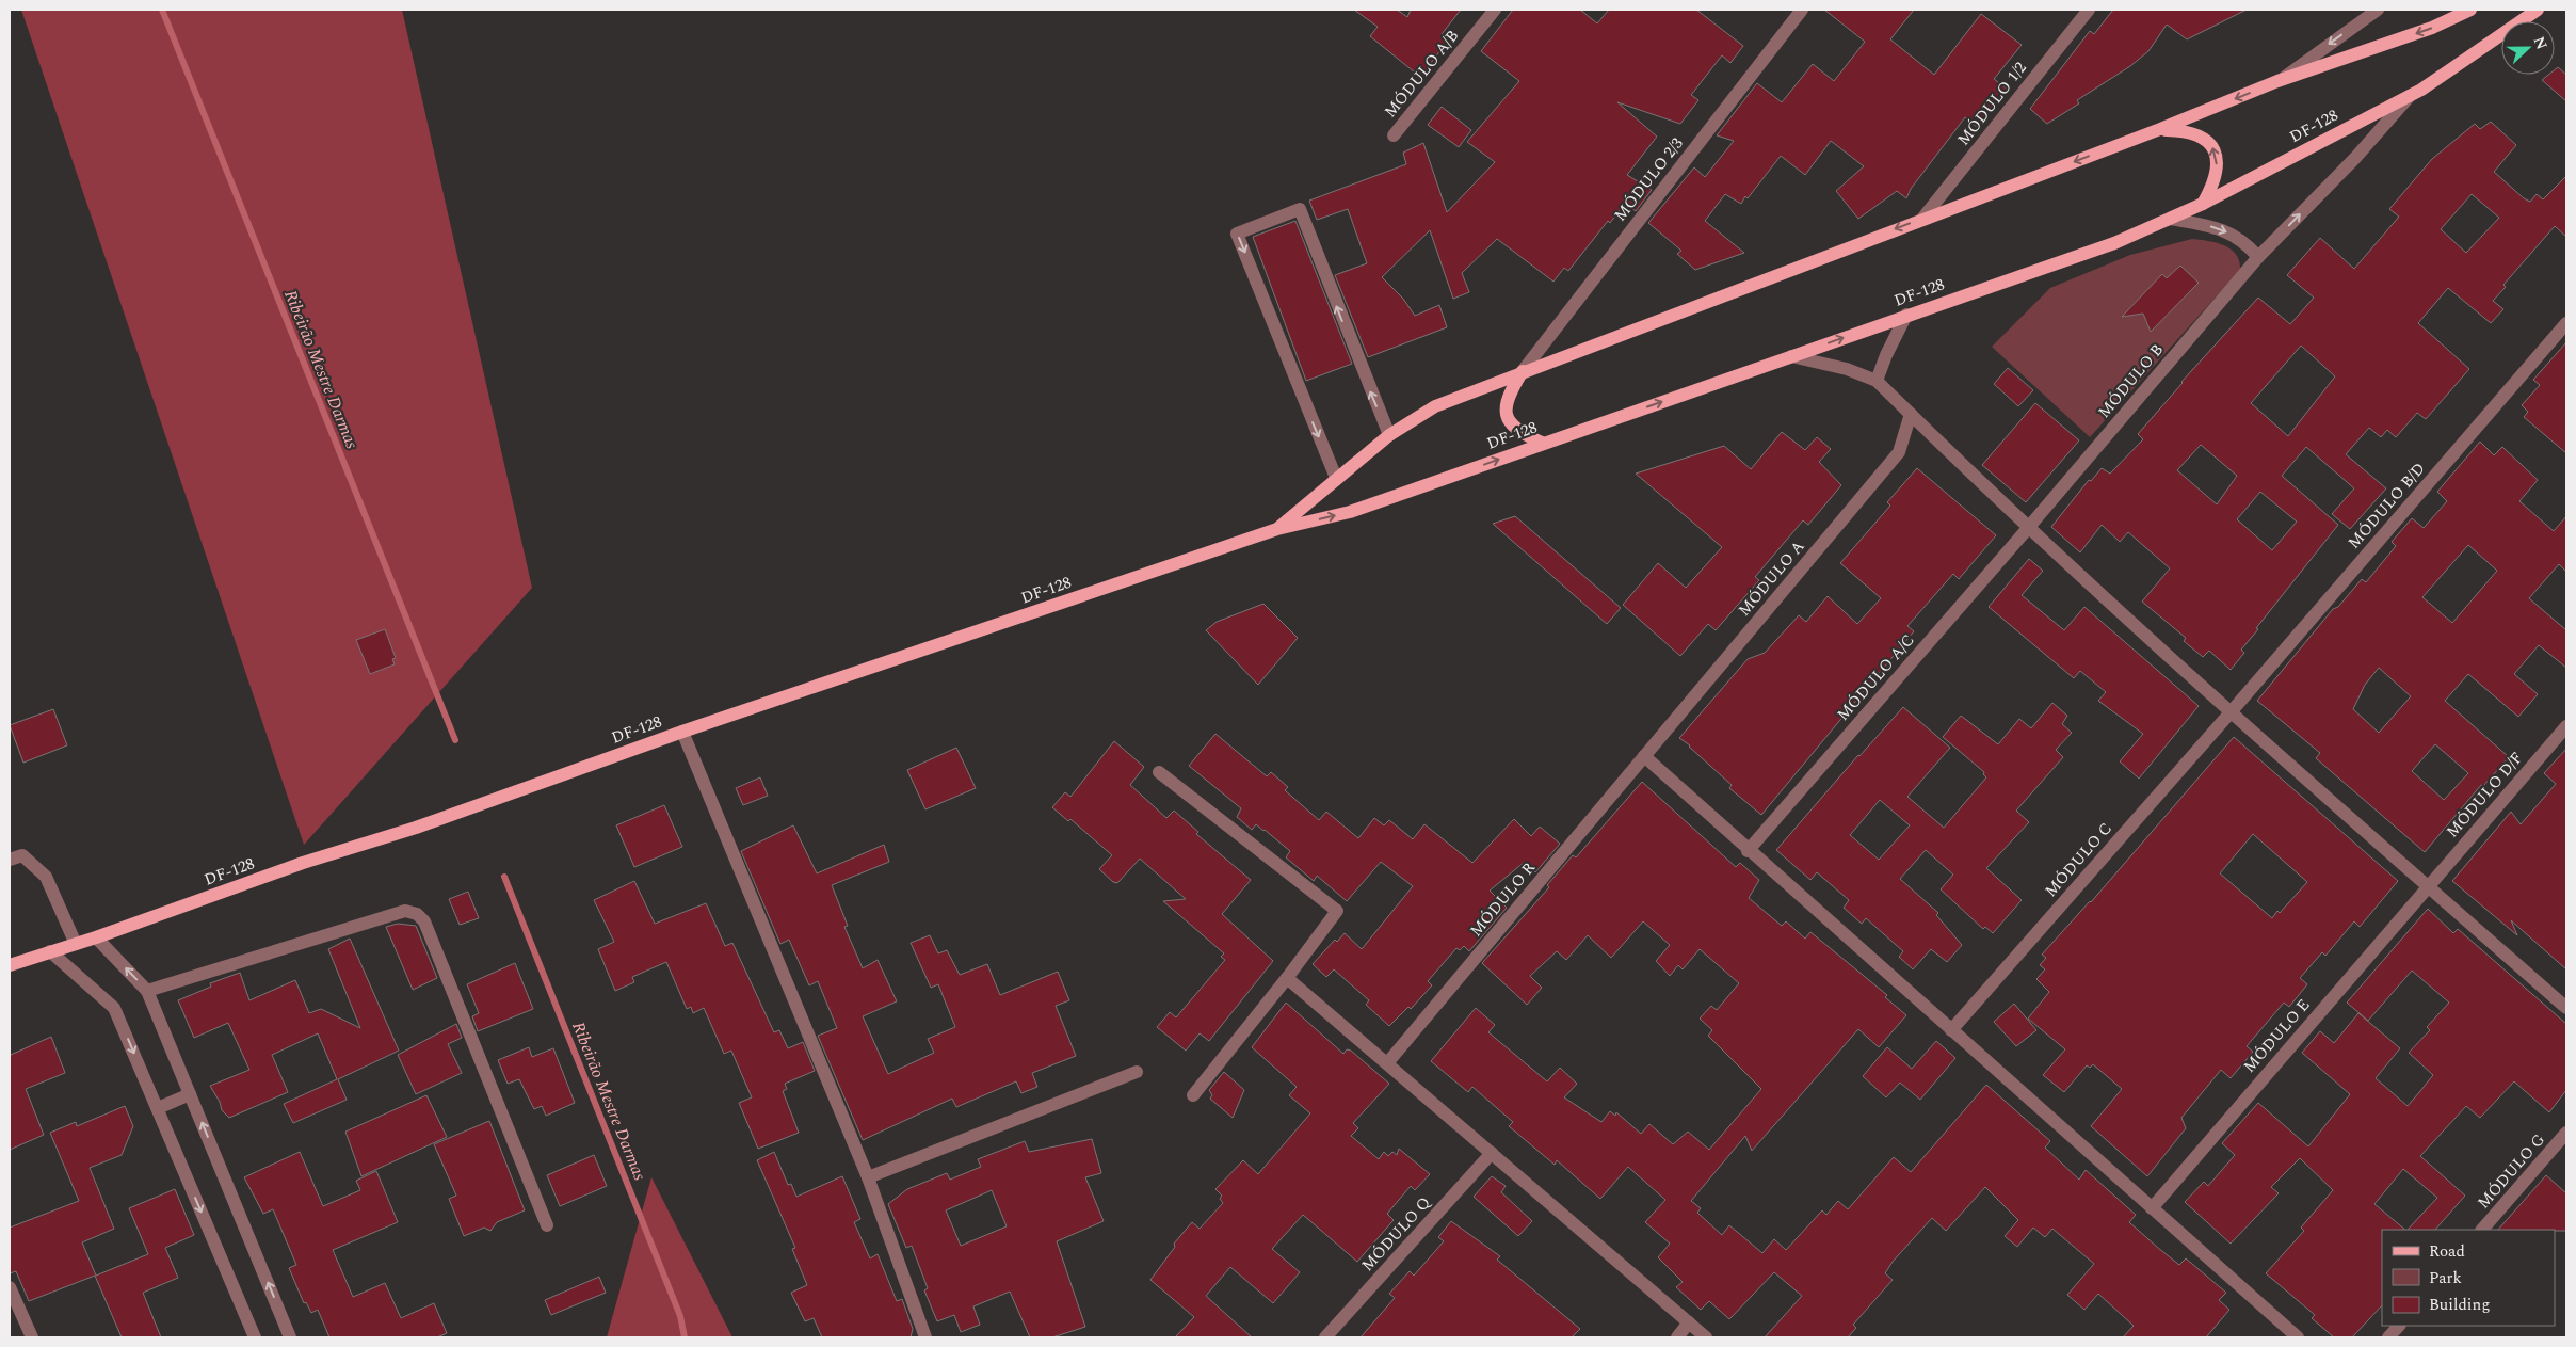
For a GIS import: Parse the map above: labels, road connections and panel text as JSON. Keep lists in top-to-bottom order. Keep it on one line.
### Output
{"streets":{"main road":["DF-128"],"street":["MÓDULO A/B","MÓDULO 1/2","MÓDULO 2/3","MÓDULO B","MÓDULO B/D","MÓDULO A","MÓDULO A/C","MÓDULO D/F","MÓDULO C","MÓDULO R","MÓDULO E","MÓDULO G","MÓDULO Q"]},"crossings":[["MÓDULO 1/2","DF-128"],["DF-128","MÓDULO 2/3"],["DF-128","MÓDULO B"],["MÓDULO B","MÓDULO A/C"],["MÓDULO B/D","MÓDULO C"],["MÓDULO A","MÓDULO R"],["MÓDULO D/F","MÓDULO E"]],"water":["Ribeirão Mestre Darmas"],"legend":["Road","Park","Building"],"north":"right"}
